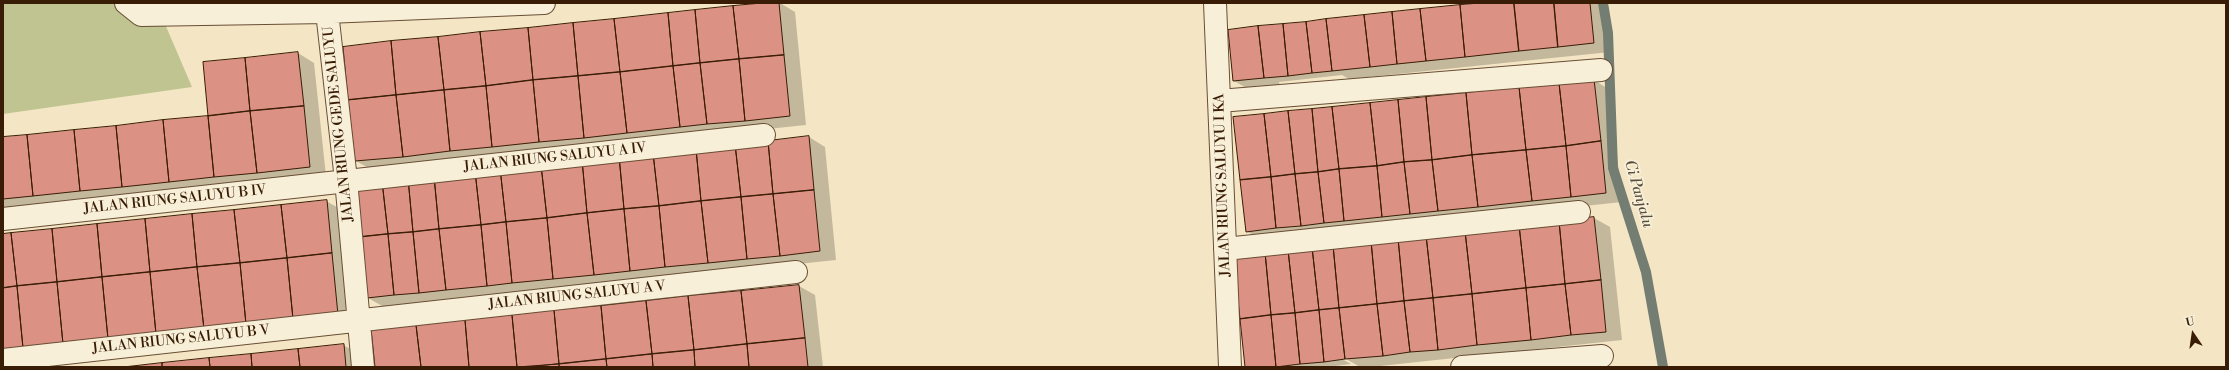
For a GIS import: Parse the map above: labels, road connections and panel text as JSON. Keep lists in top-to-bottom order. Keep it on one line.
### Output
{"streets":{"street":["JALAN RIUNG GEDE SALUYU","JALAN RIUNG SALUYU A IV","JALAN RIUNG SALUYU I KA","JALAN RIUNG SALUYU B IV","JALAN RIUNG SALUYU A V","JALAN RIUNG SALUYU B V"]},"crossings":[["JALAN RIUNG GEDE SALUYU","JALAN RIUNG SALUYU A IV"],["JALAN RIUNG GEDE SALUYU","JALAN RIUNG SALUYU B IV"],["JALAN RIUNG GEDE SALUYU","JALAN RIUNG SALUYU A V"],["JALAN RIUNG GEDE SALUYU","JALAN RIUNG SALUYU B V"],["JALAN RIUNG SALUYU A IV","JALAN RIUNG SALUYU B IV"],["JALAN RIUNG SALUYU A V","JALAN RIUNG SALUYU B V"]],"water":["Ci Panjalu"],"north":"top"}
